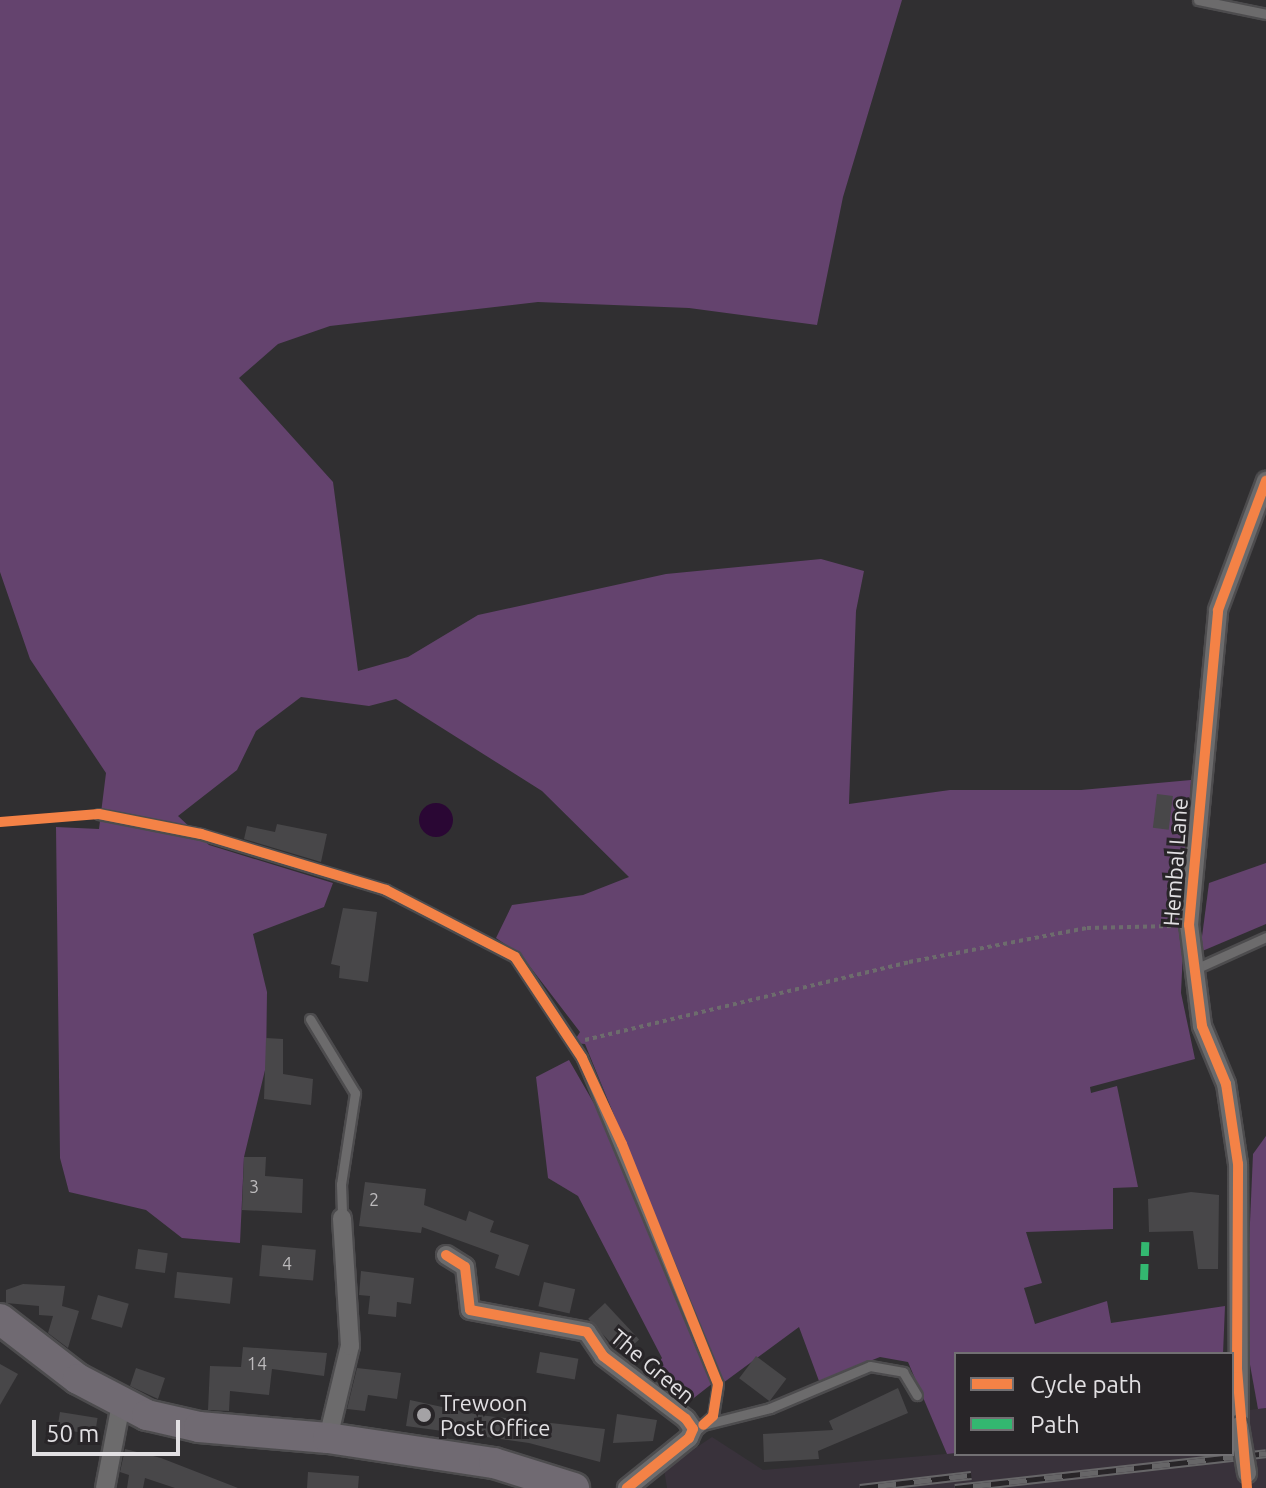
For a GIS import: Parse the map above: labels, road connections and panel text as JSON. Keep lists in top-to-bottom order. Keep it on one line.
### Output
{"streets":{"street":["Hembal Lane","The Green"]},"places":["Trewoon Post Office"],"house_numbers":["3","2","4","14"],"legend":["Cycle path","Path"],"scale_bar":"50 m"}
